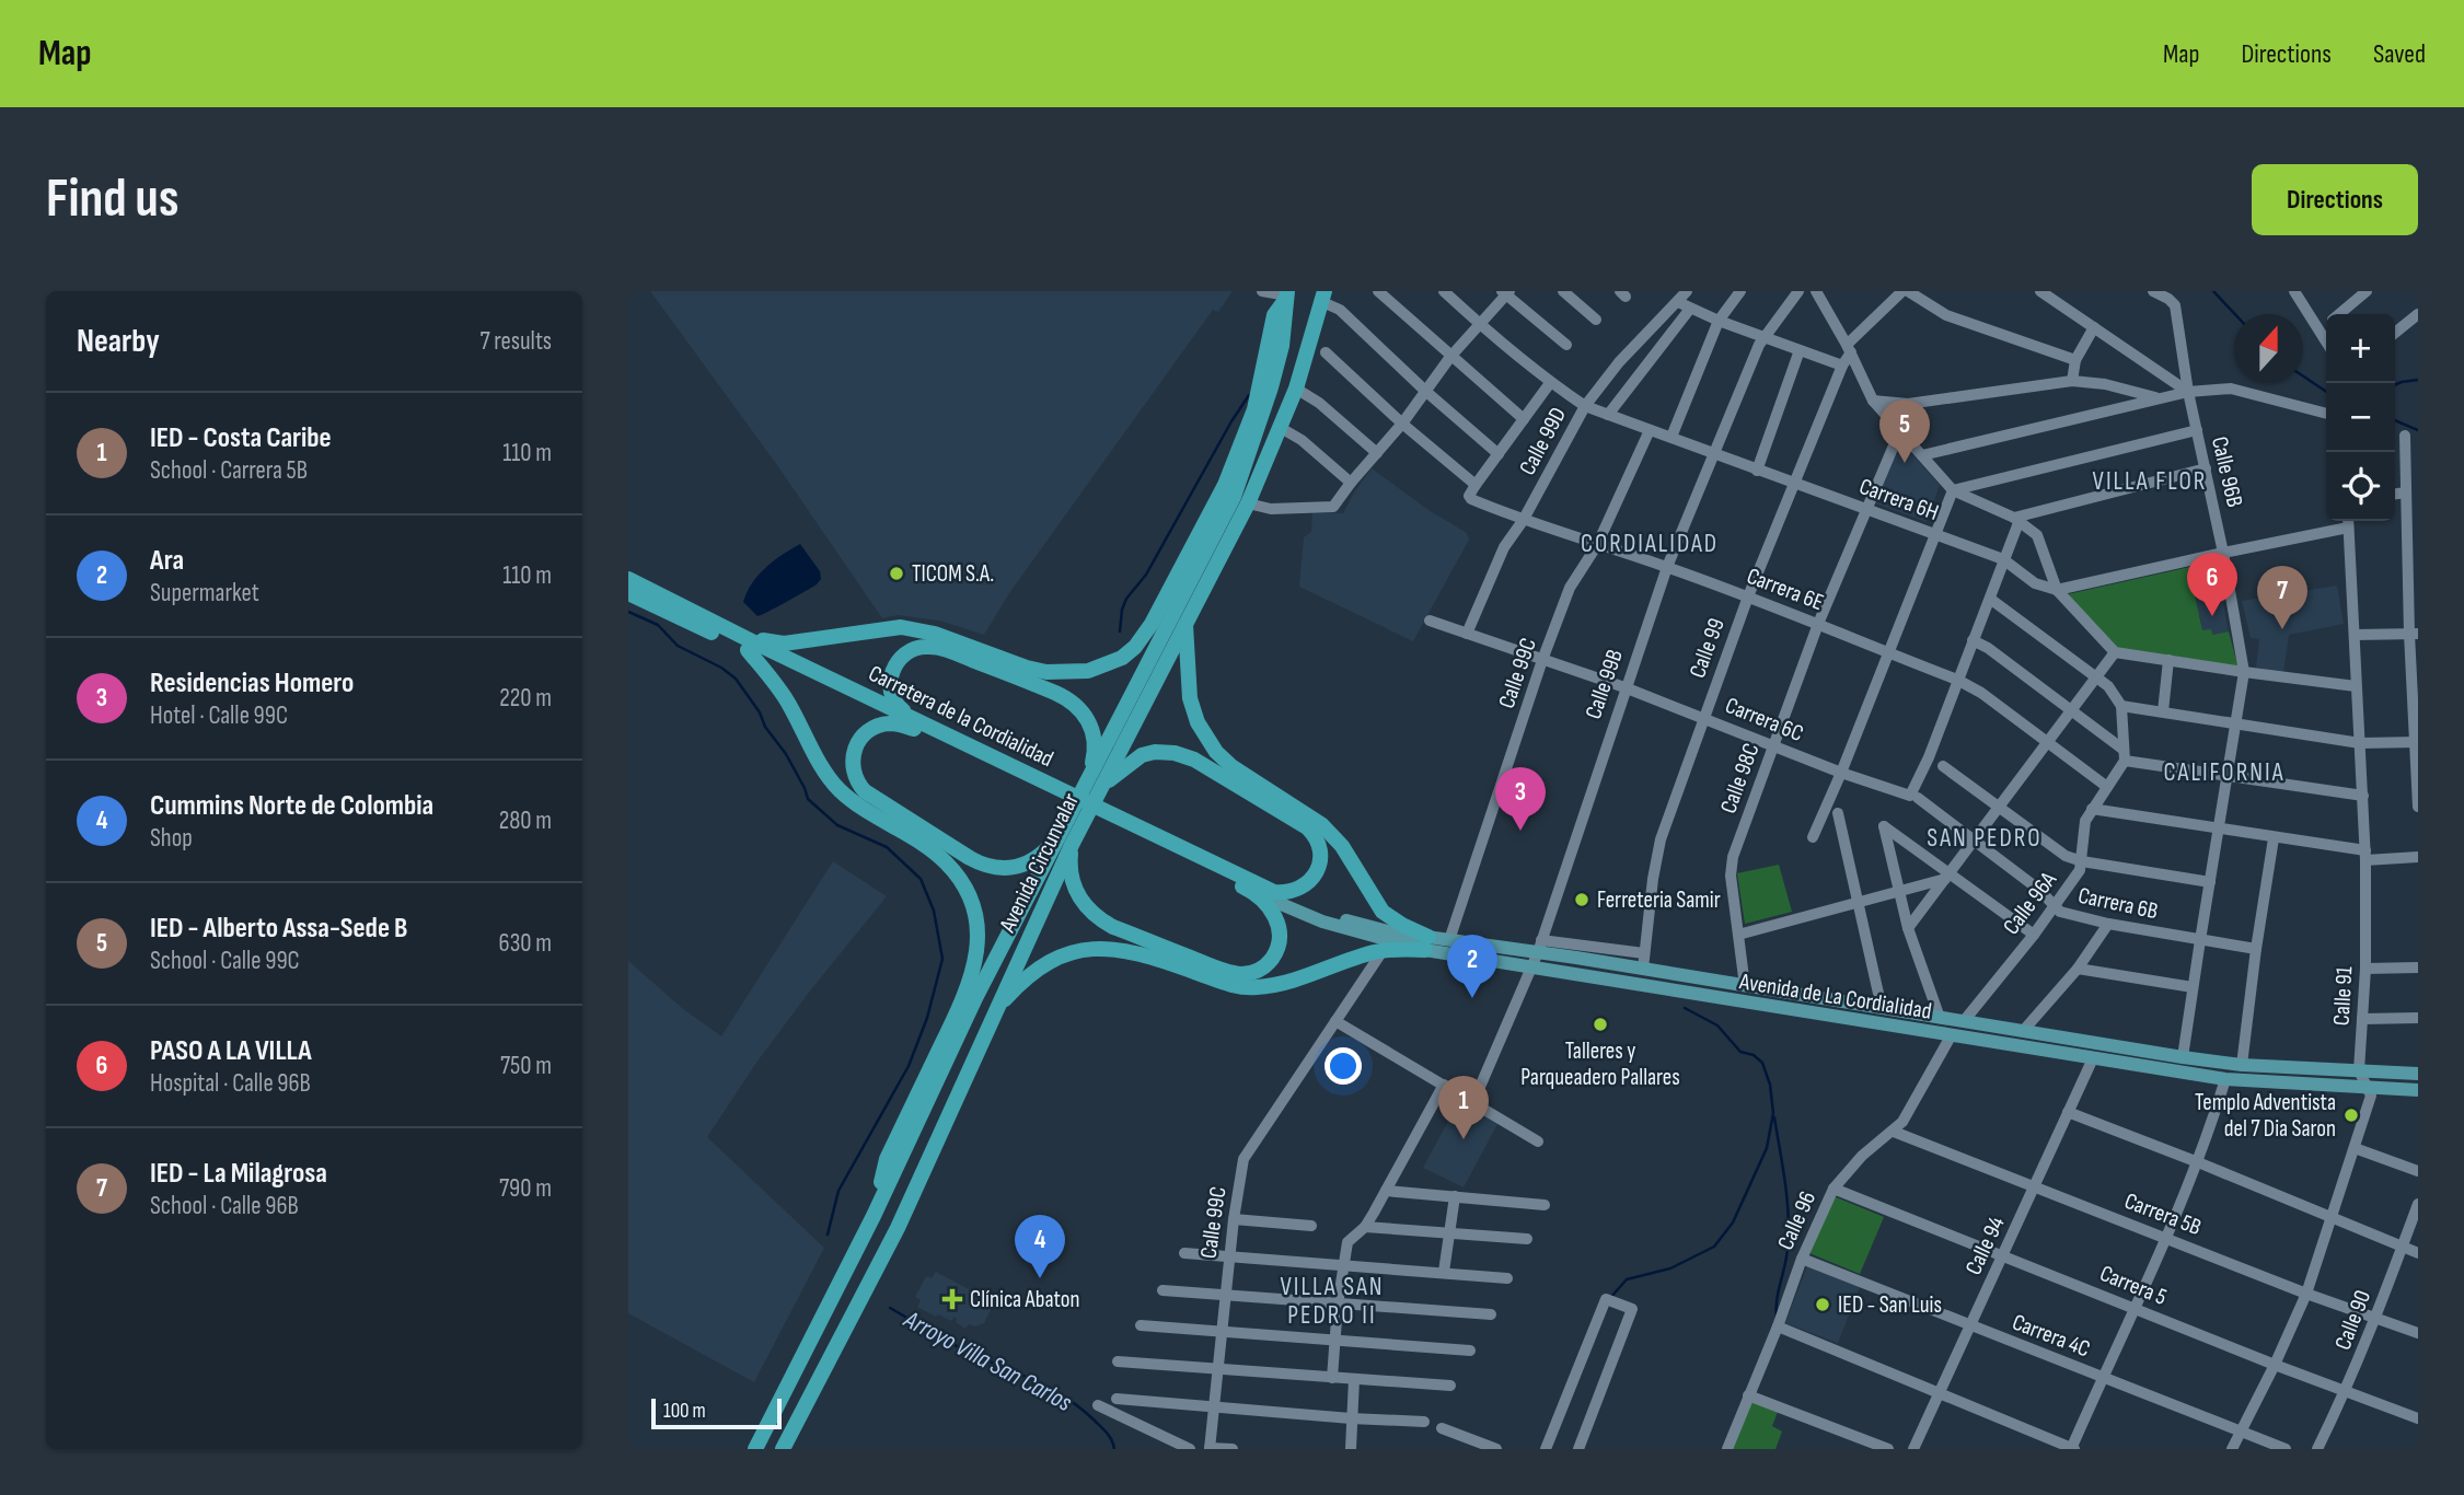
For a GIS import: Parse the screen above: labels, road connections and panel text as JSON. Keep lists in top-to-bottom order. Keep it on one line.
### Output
{"streets":{"highway":["Carretera de la Cordialidad","Avenida Circunvalar"],"main road":["Avenida de La Cordialidad"],"street":["Calle 99D","Calle 96B","Carrera 6H","Carrera 6E","Calle 99","Calle 99C","Calle 99B","Carrera 6C","Calle 98C","Calle 96A","Carrera 6B","Calle 91","Carrera 5B","Calle 96","Calle 94","Carrera 5","Calle 90","Carrera 4C"]},"crossings":[["Calle 99D","Carrera 6H"],["Calle 99D","Carrera 6E"],["Calle 99D","Carrera 6C"],["Carrera 6H","Calle 99"],["Carrera 6H","Calle 99C"],["Carrera 6H","Calle 99B"],["Carrera 6H","Calle 98C"],["Carrera 6E","Calle 99"],["Carrera 6E","Calle 99C"],["Carrera 6E","Calle 99B"],["Carrera 6E","Calle 98C"],["Carrera 6E","Calle 96A"],["Calle 99","Carrera 6C"],["Calle 99","Avenida de La Cordialidad"],["Calle 99C","Carrera 6C"],["Calle 99C","Avenida de La Cordialidad"],["Calle 99B","Carrera 6C"],["Calle 99B","Avenida de La Cordialidad"],["Carretera de la Cordialidad","Avenida de La Cordialidad"],["Carrera 6C","Calle 98C"],["Carrera 6C","Carrera 6B"],["Calle 98C","Avenida de La Cordialidad"],["Calle 96A","Carrera 6B"],["Calle 96A","Avenida de La Cordialidad"],["Avenida de La Cordialidad","Calle 91"],["Avenida de La Cordialidad","Calle 96"],["Avenida de La Cordialidad","Calle 94"],["Carrera 5B","Calle 96"],["Carrera 5B","Calle 94"],["Carrera 5B","Calle 90"],["Calle 96","Carrera 5"],["Calle 96","Carrera 4C"],["Calle 94","Carrera 5"],["Calle 94","Carrera 4C"],["Carrera 5","Calle 90"]],"districts":["VILLA FLOR","CORDIALIDAD","CALIFORNIA","SAN PEDRO","VILLA SAN PEDRO II"],"water":["Arroyo Villa San Carlos"],"places":{"other":["TICOM S.A.","Ferreteria Samir","Talleres y Parqueadero Pallares","Templo Adventista del 7 Dia Saron","IED - San Luis"],"health":["Clínica Abaton"]},"scale_bar":"100 m","north":"top","page":{"header":"Map","nav":["Map","Directions","Saved"],"buttons":"Directions","title":"Find us","heading":["Nearby","7 results"],"map_buttons":["+","−"],"list":[{"mark":"1","name":"IED - Costa Caribe","note":"School · Carrera 5B","value":"110 m"},{"mark":"2","name":"Ara","note":"Supermarket","value":"110 m"},{"mark":"3","name":"Residencias Homero","note":"Hotel · Calle 99C","value":"220 m"},{"mark":"4","name":"Cummins Norte de Colombia","note":"Shop","value":"280 m"},{"mark":"5","name":"IED - Alberto Assa-Sede B","note":"School · Calle 99C","value":"630 m"},{"mark":"6","name":"PASO A LA VILLA","note":"Hospital · Calle 96B","value":"750 m"},{"mark":"7","name":"IED - La Milagrosa","note":"School · Calle 96B","value":"790 m"}],"pins":["5","6","7","3","2","1","4"],"scale":"100 m"}}
